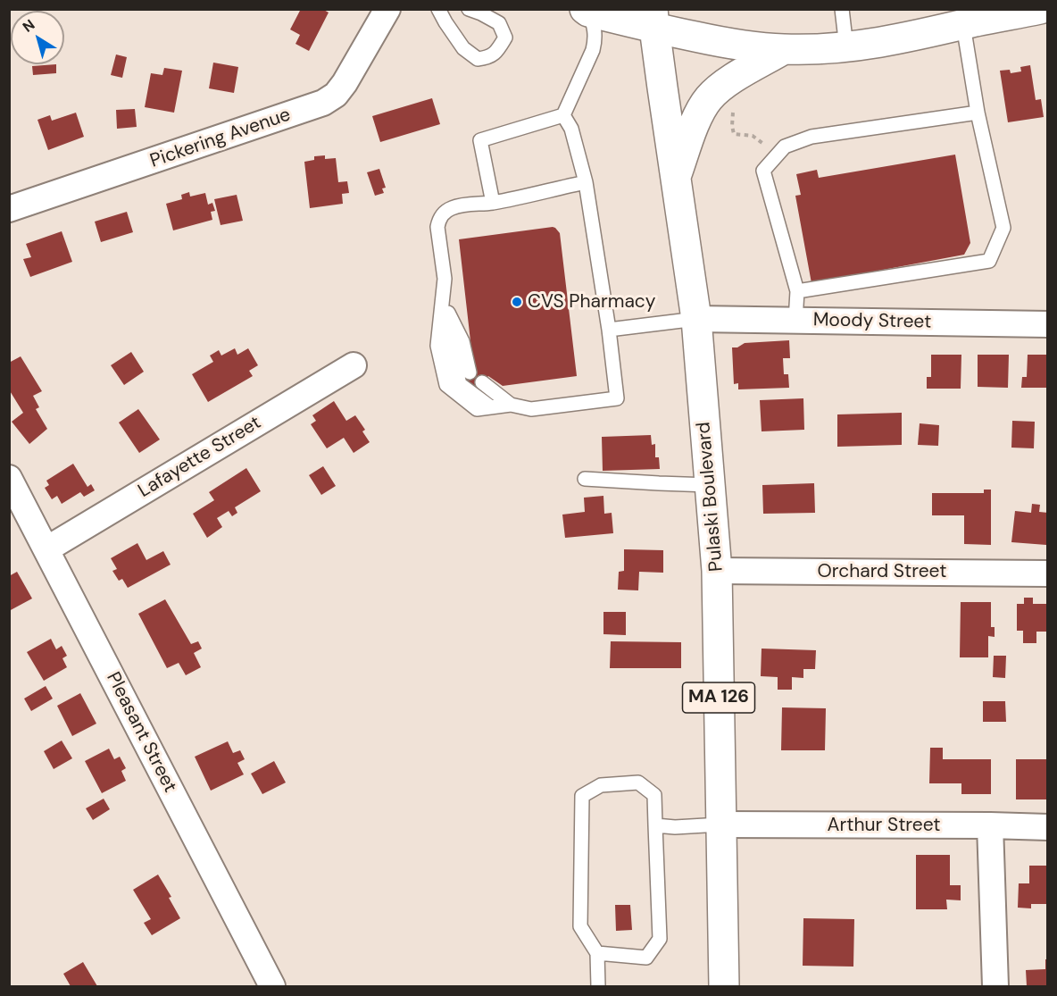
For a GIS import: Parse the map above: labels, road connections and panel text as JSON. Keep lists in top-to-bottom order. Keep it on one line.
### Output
{"streets":{"main road":["Pulaski Boulevard","MA 126"],"street":["Pickering Avenue","Moody Street","Lafayette Street","Orchard Street","Pleasant Street","Arthur Street"]},"crossings":[["Moody Street","Pulaski Boulevard"],["Lafayette Street","Pleasant Street"],["Pulaski Boulevard","Orchard Street"],["Pulaski Boulevard","Arthur Street"]],"places":["CVS Pharmacy"],"north":"top left"}
